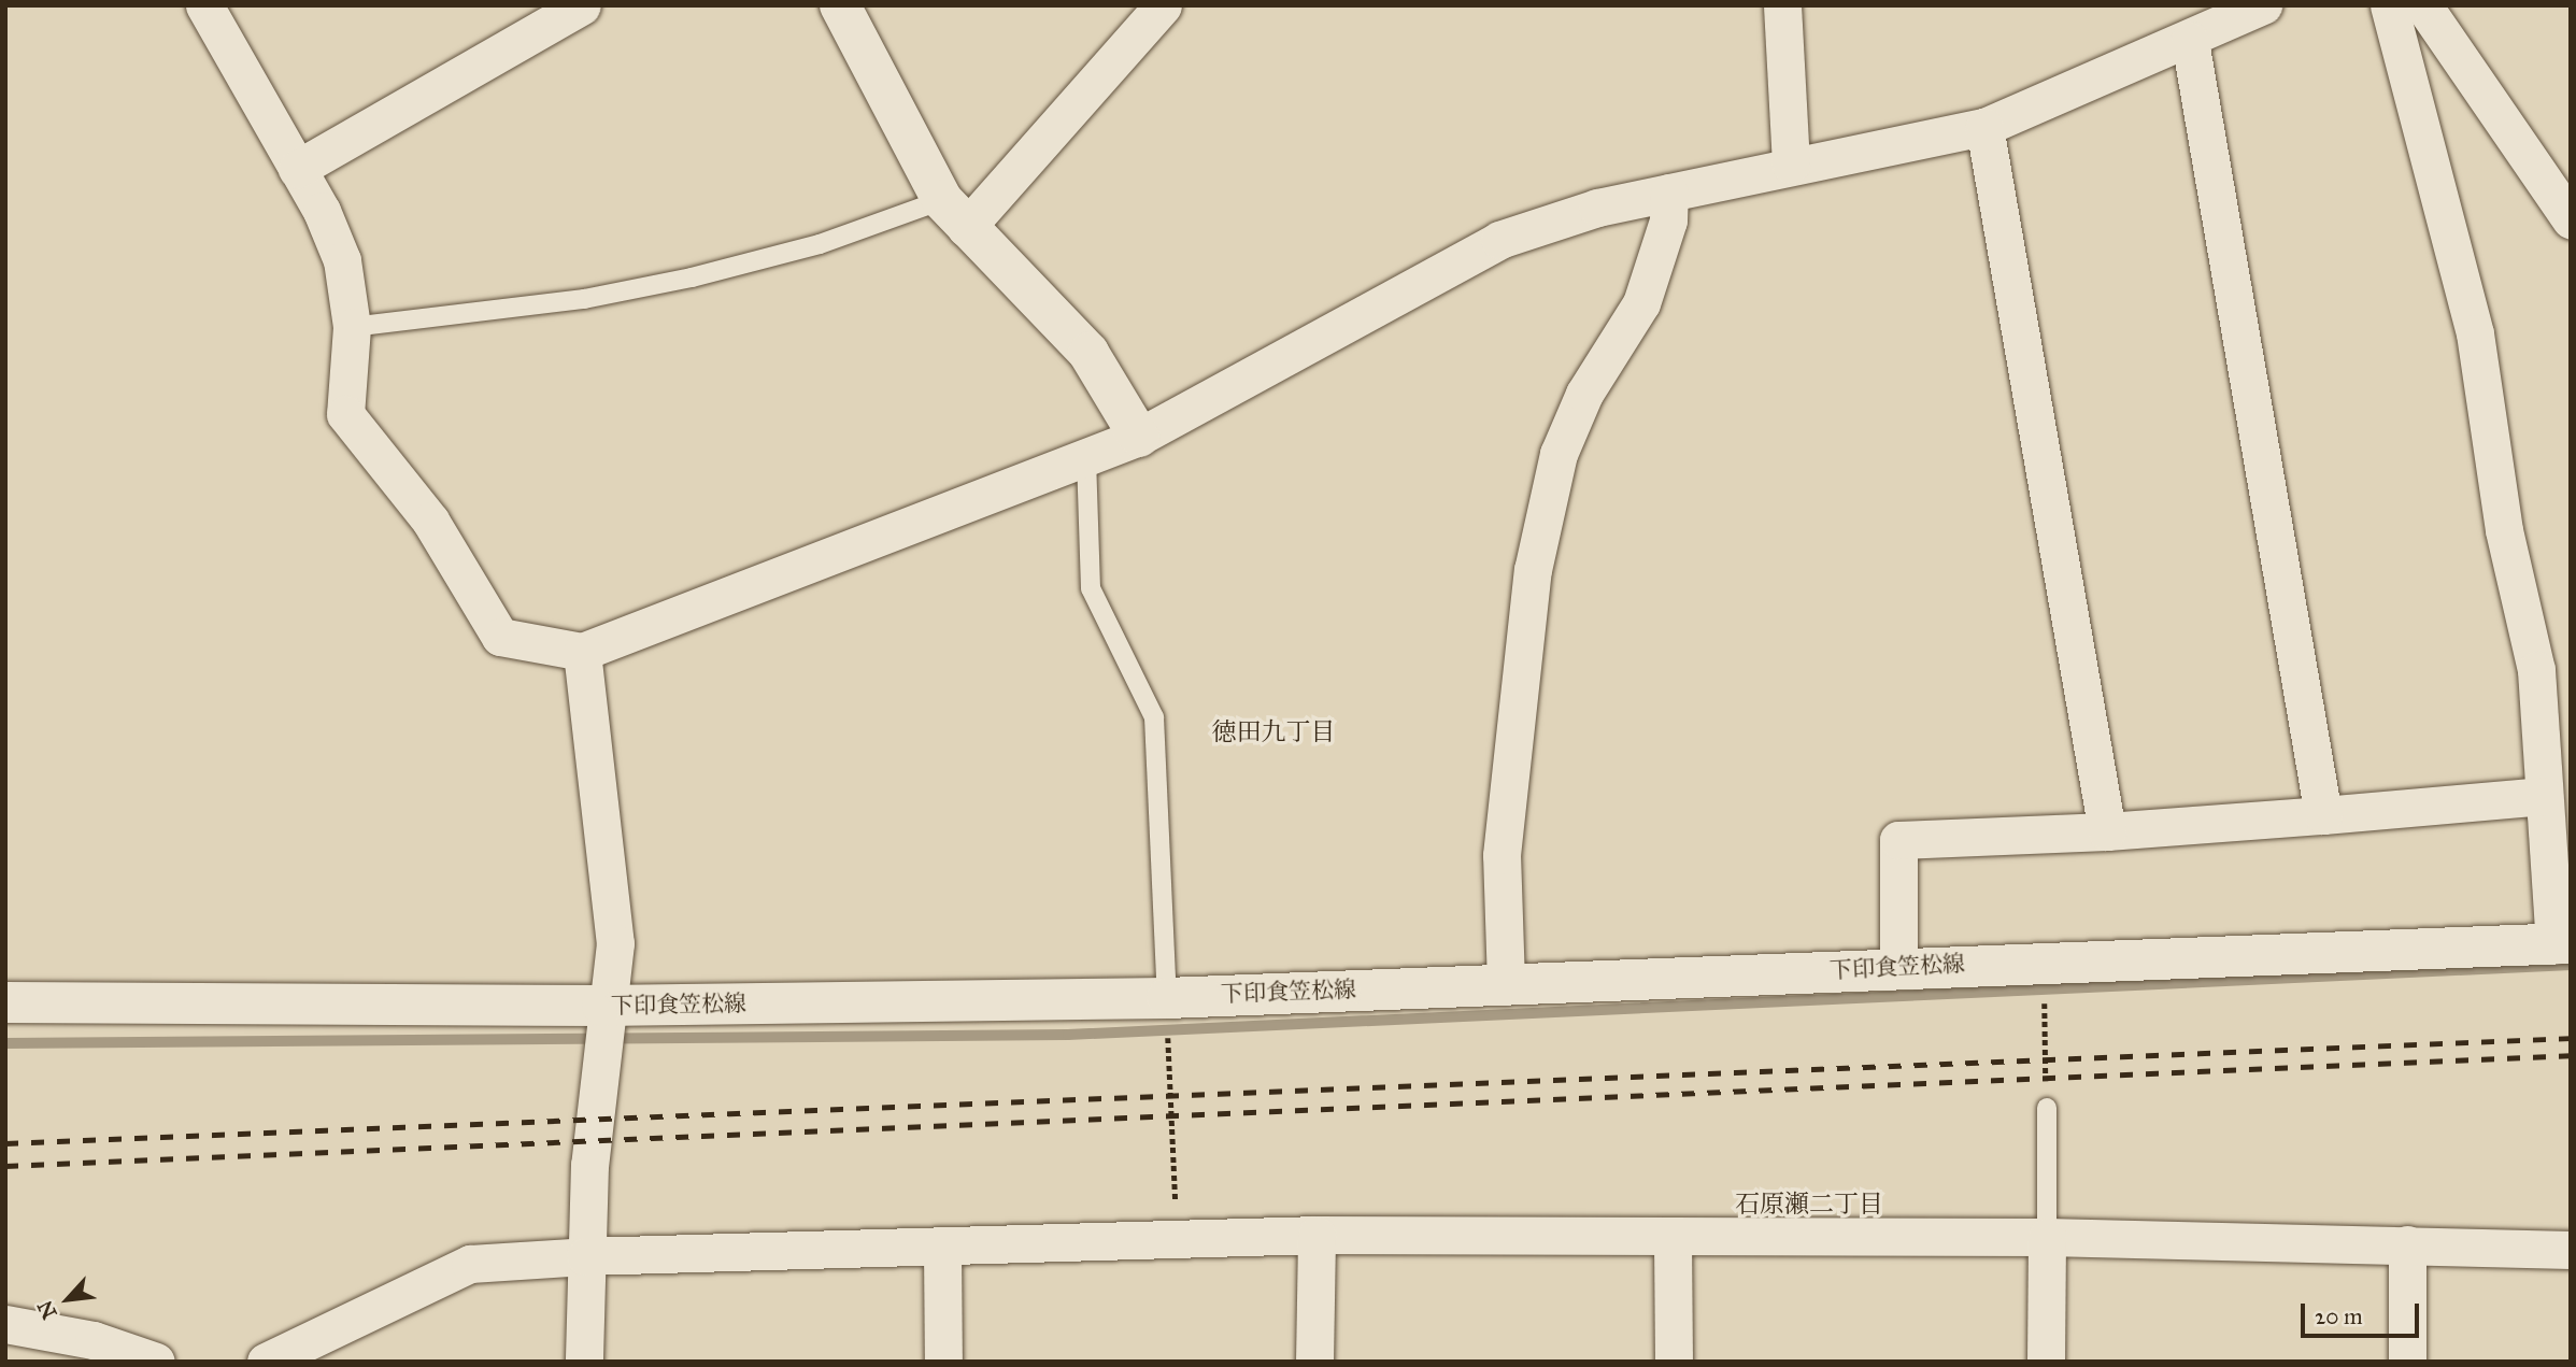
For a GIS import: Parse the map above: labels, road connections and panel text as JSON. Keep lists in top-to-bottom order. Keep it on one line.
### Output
{"streets":{"main road":["下印食笠松線"]},"districts":["徳田九丁目","石原瀬二丁目"],"scale_bar":"20 m","north":"bottom left"}
